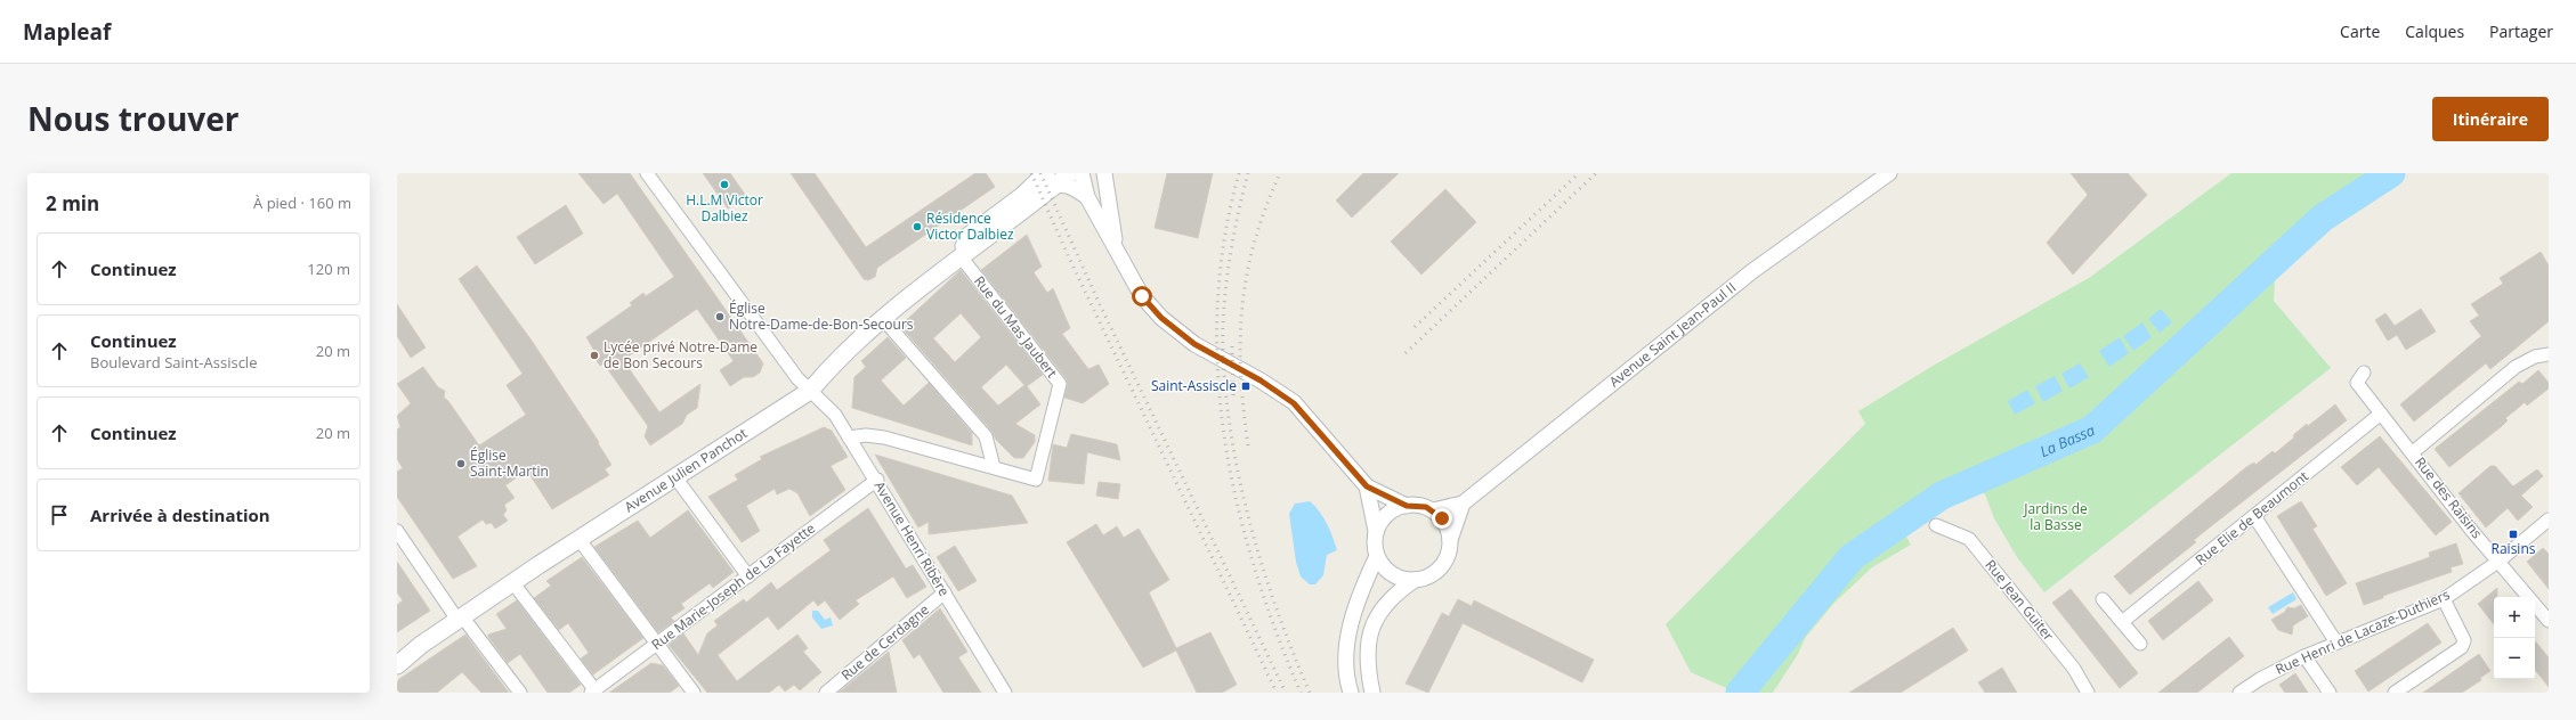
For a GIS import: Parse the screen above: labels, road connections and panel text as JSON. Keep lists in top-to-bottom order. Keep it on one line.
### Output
{"streets":{"main road":["Avenue Julien Panchot"],"street":["Rue du Mas Jaubert","Avenue Saint Jean-Paul II","Rue des Raisins","Rue Elie de Beaumont","Avenue Henri Ribère","Rue Marie-Joseph de La Fayette","Rue Jean Guiter","Rue Henri de Lacaze-Duthiers","Rue de Cerdagne"]},"crossings":[["Rue du Mas Jaubert","Avenue Julien Panchot"],["Avenue Julien Panchot","Avenue Henri Ribère"],["Rue des Raisins","Rue Elie de Beaumont"],["Rue des Raisins","Rue Henri de Lacaze-Duthiers"],["Avenue Henri Ribère","Rue Marie-Joseph de La Fayette"],["Avenue Henri Ribère","Rue de Cerdagne"]],"water":["La Bassa"],"parks":["Jardins de la Basse"],"places":{"other":["H.L.M Victor Dalbiez","Résidence Victor Dalbiez","Église Notre-Dame-de-Bon-Secours","Lycée privé Notre-Dame de Bon Secours","Église Saint-Martin"],"transit":["Saint-Assiscle","Raisins"]},"page":{"header":"Mapleaf","nav":["Carte","Calques","Partager"],"title":"Nous trouver","buttons":"Itinéraire","heading":["2 min","À pied · 160 m"],"list":[["Continuez","120 m"],["Continuez","Boulevard Saint-Assiscle","20 m"],["Continuez","20 m"],"Arrivée à destination"],"map_buttons":["+","−"]}}
